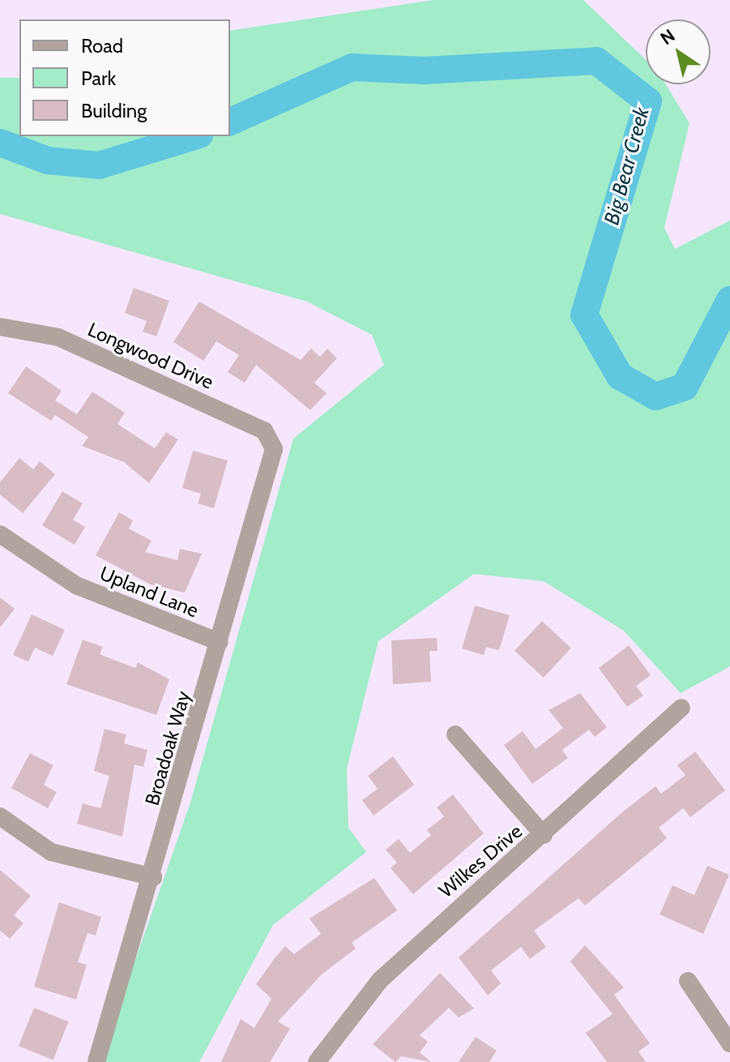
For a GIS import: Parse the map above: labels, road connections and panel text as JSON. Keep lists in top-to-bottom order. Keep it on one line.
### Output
{"streets":{"street":["Longwood Drive","Upland Lane","Broadoak Way","Wilkes Drive"]},"crossings":[["Longwood Drive","Broadoak Way"],["Upland Lane","Broadoak Way"]],"water":["Big Bear Creek"],"legend":["Road","Park","Building"],"north":"top left"}
